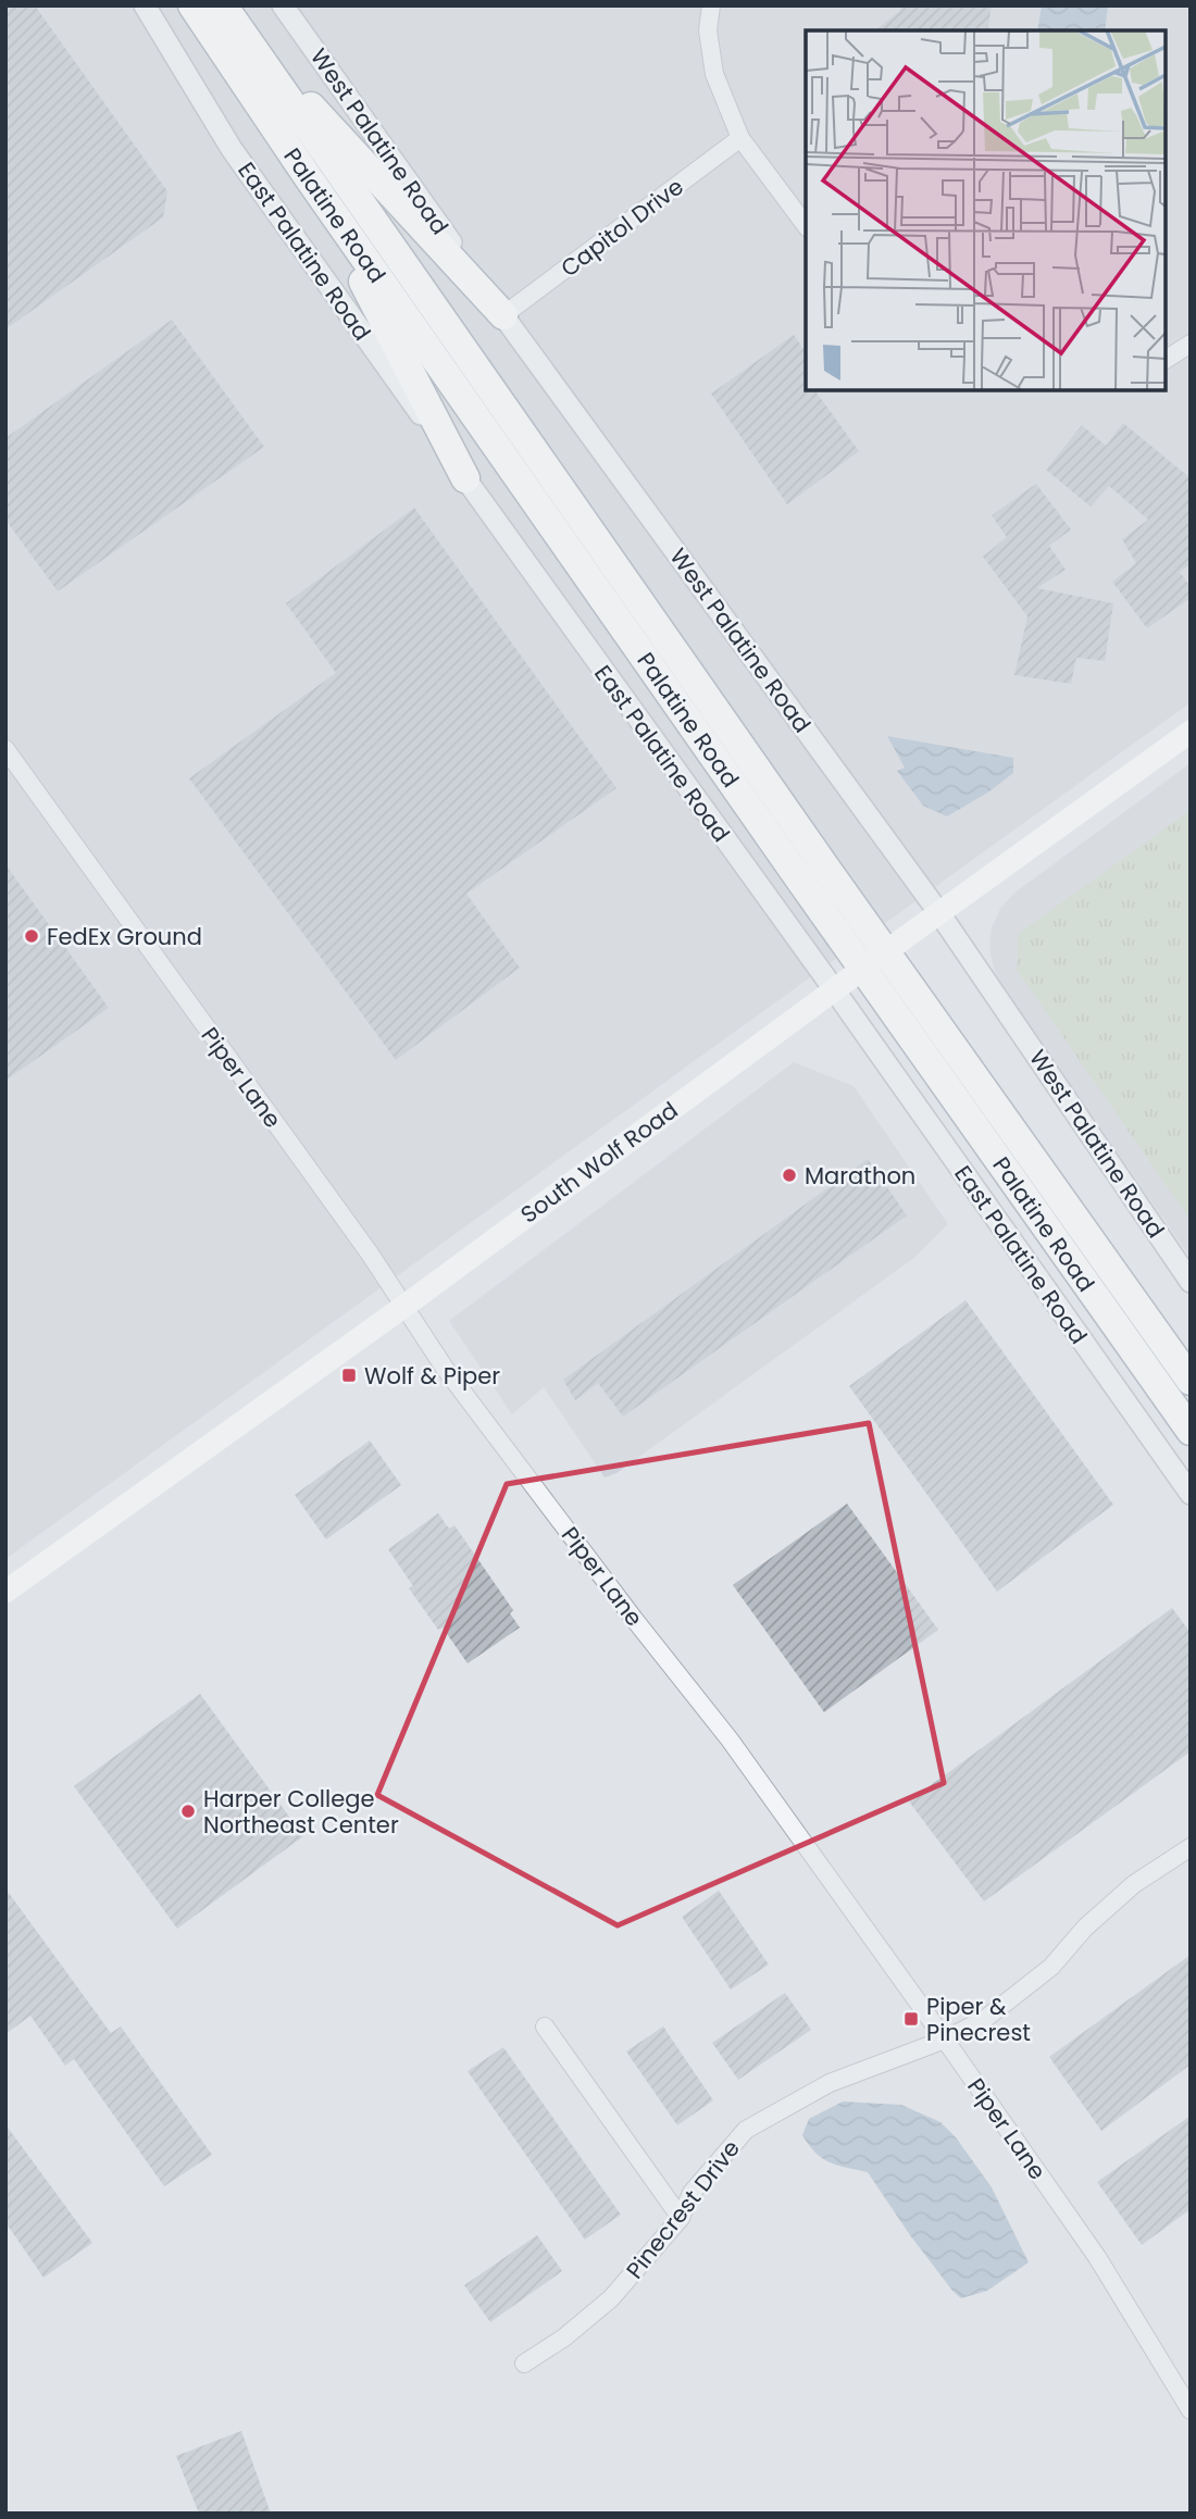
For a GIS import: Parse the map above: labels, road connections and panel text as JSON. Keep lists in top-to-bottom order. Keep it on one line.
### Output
{"streets":{"highway":["Palatine Road"],"main road":["South Wolf Road"],"street":["West Palatine Road","Capitol Drive","East Palatine Road","Piper Lane","Pinecrest Drive"]},"crossings":[["West Palatine Road","Capitol Drive"],["West Palatine Road","South Wolf Road"],["East Palatine Road","South Wolf Road"],["Piper Lane","South Wolf Road"],["Piper Lane","Pinecrest Drive"]],"places":{"other":["FedEx Ground","Marathon","Harper College Northeast Center"],"transit":["Wolf & Piper","Piper & Pinecrest"]}}
